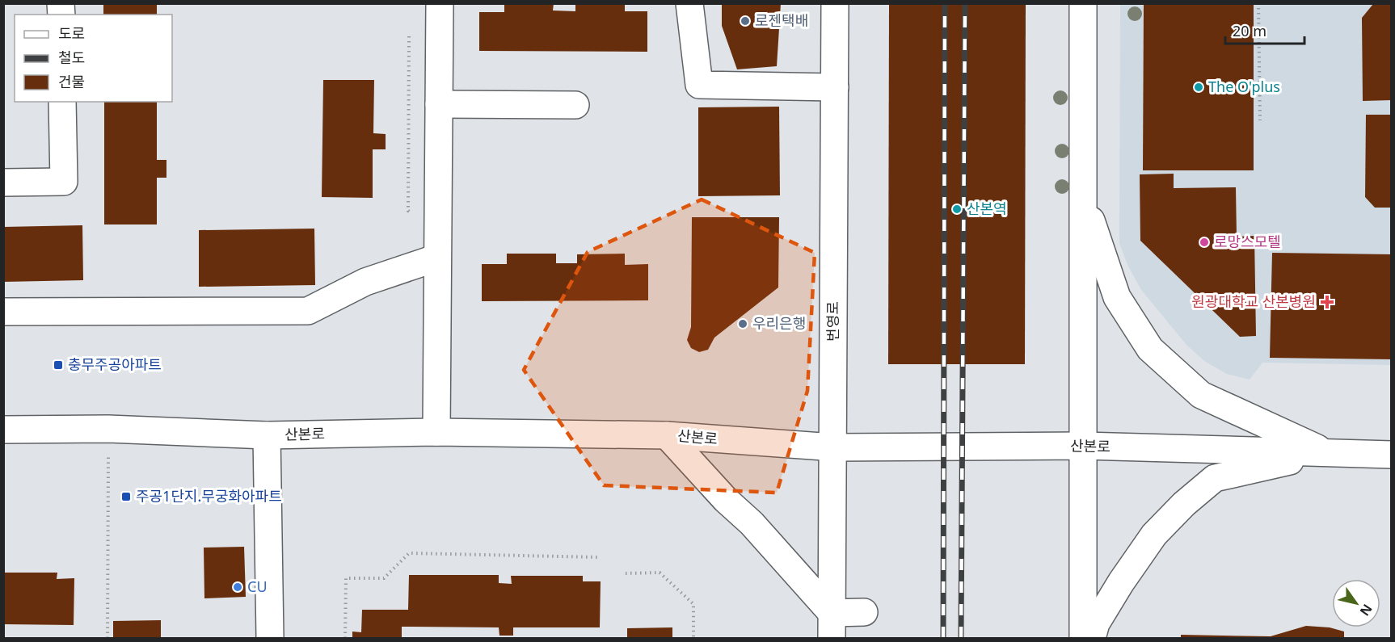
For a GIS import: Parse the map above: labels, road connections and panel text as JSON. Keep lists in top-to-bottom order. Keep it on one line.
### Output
{"streets":{"street":["번영로","산본로"]},"crossings":[["번영로","산본로"]],"places":{"other":["로젠택배","The O'plus","산본역","로망스모텔","우리은행","CU"],"health":["원광대학교 산본병원"],"transit":["충무주공아파트","주공1단지.무궁화아파트"]},"legend":["도로","철도","건물"],"scale_bar":"20 m","north":"bottom right"}
